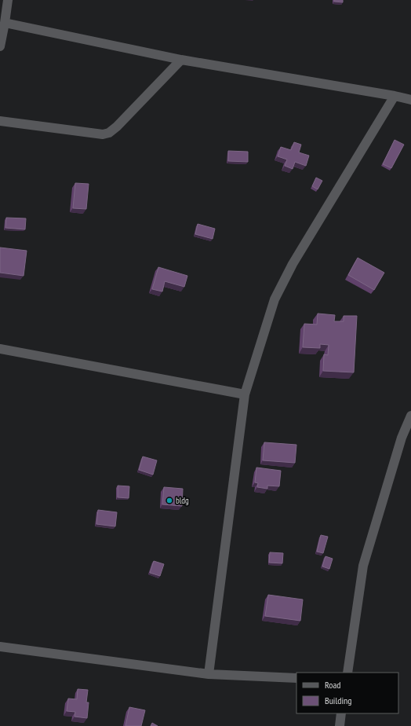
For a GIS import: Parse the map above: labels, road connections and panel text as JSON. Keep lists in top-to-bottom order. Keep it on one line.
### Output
{"places":["bldg"],"legend":["Road","Building"]}
